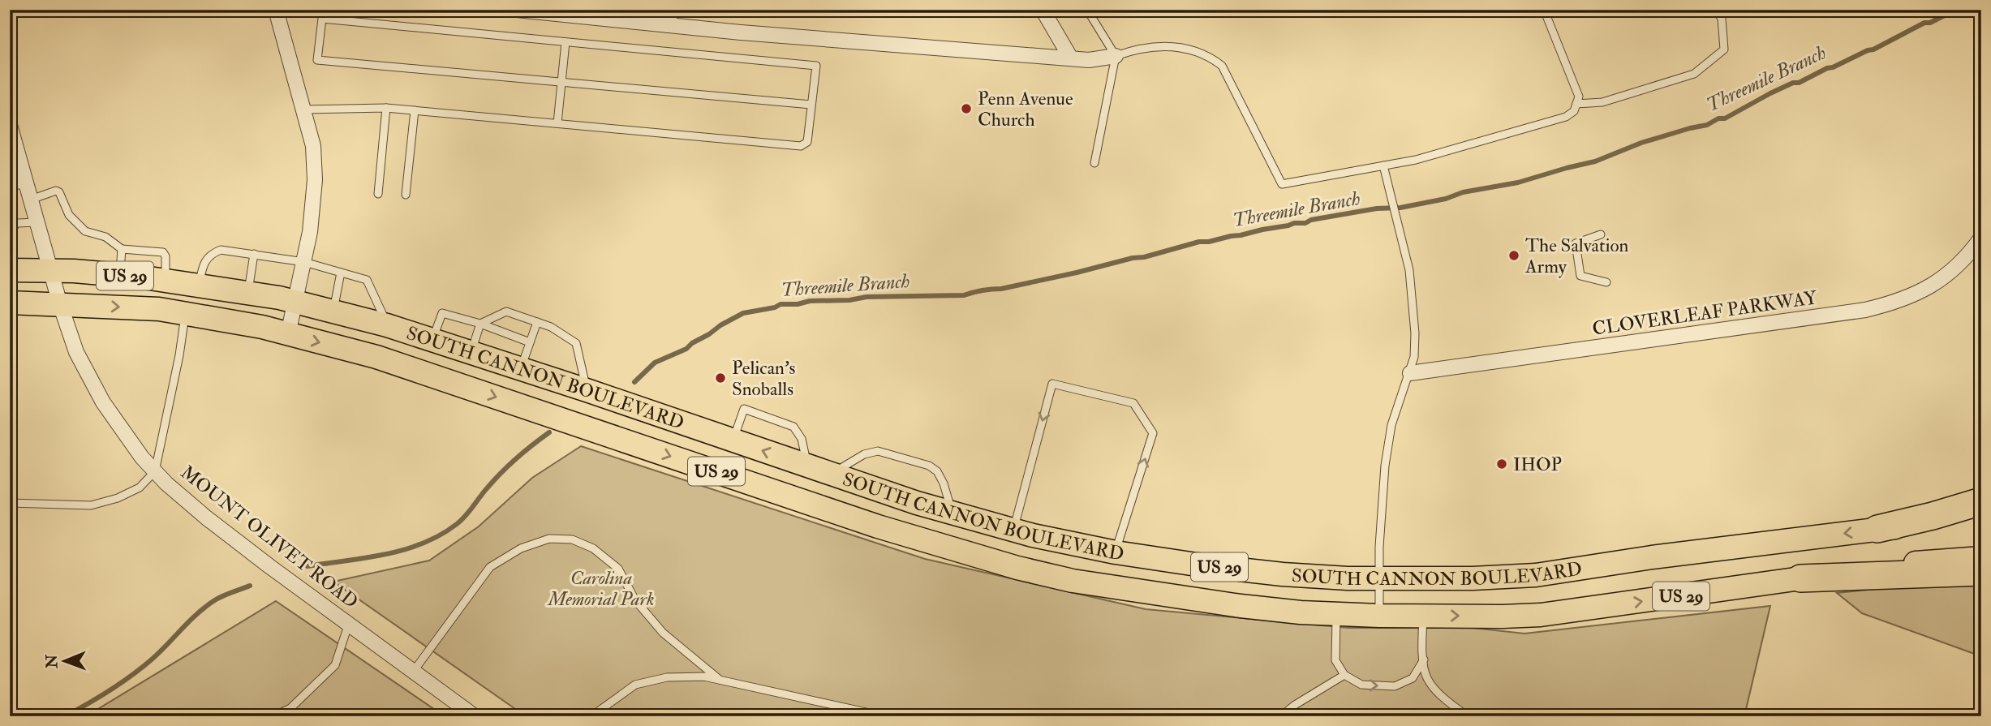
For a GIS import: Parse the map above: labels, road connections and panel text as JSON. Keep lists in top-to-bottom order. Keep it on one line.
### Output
{"streets":{"main road":["US 29","SOUTH CANNON BOULEVARD"],"street":["CLOVERLEAF PARKWAY","MOUNT OLIVET ROAD"]},"crossings":[["SOUTH CANNON BOULEVARD","MOUNT OLIVET ROAD"]],"water":["Threemile Branch"],"parks":["Carolina Memorial Park"],"places":["Penn Avenue Church","The Salvation Army","Pelican's Snoballs","IHOP"],"north":"left"}
